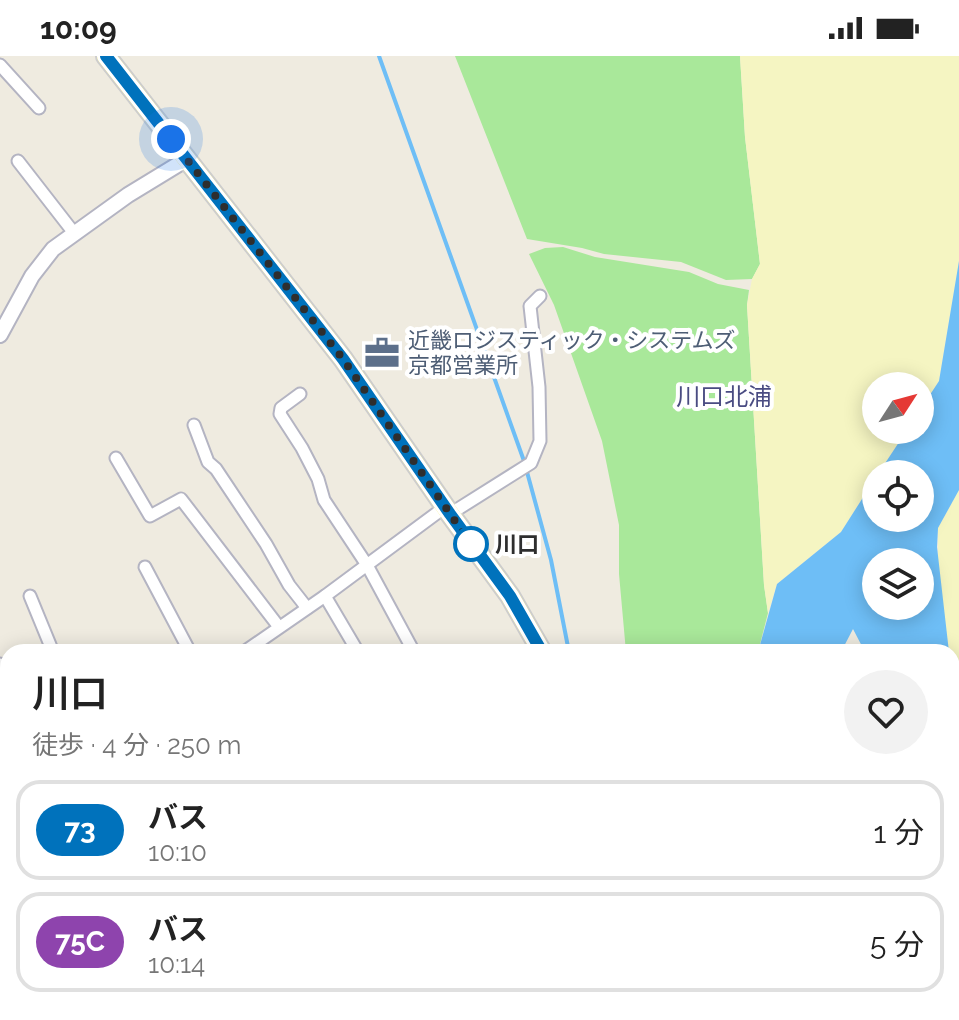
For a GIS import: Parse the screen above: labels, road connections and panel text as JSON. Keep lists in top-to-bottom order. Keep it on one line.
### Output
{"districts":["川口北浦"],"places":{"office":["近畿ロジスティック・システムズ 京都営業所"],"other":["川口"]},"lines":["bus line 73"],"north":"top right","page":{"status":"10:09","heading":["川口","徒歩 · 4 分 · 250 m"],"list":[{"mark":"73","name":"バス","note":"10:10","value":"1 分"},{"mark":"75C","name":"バス","note":"10:14","value":"5 分"}]}}
